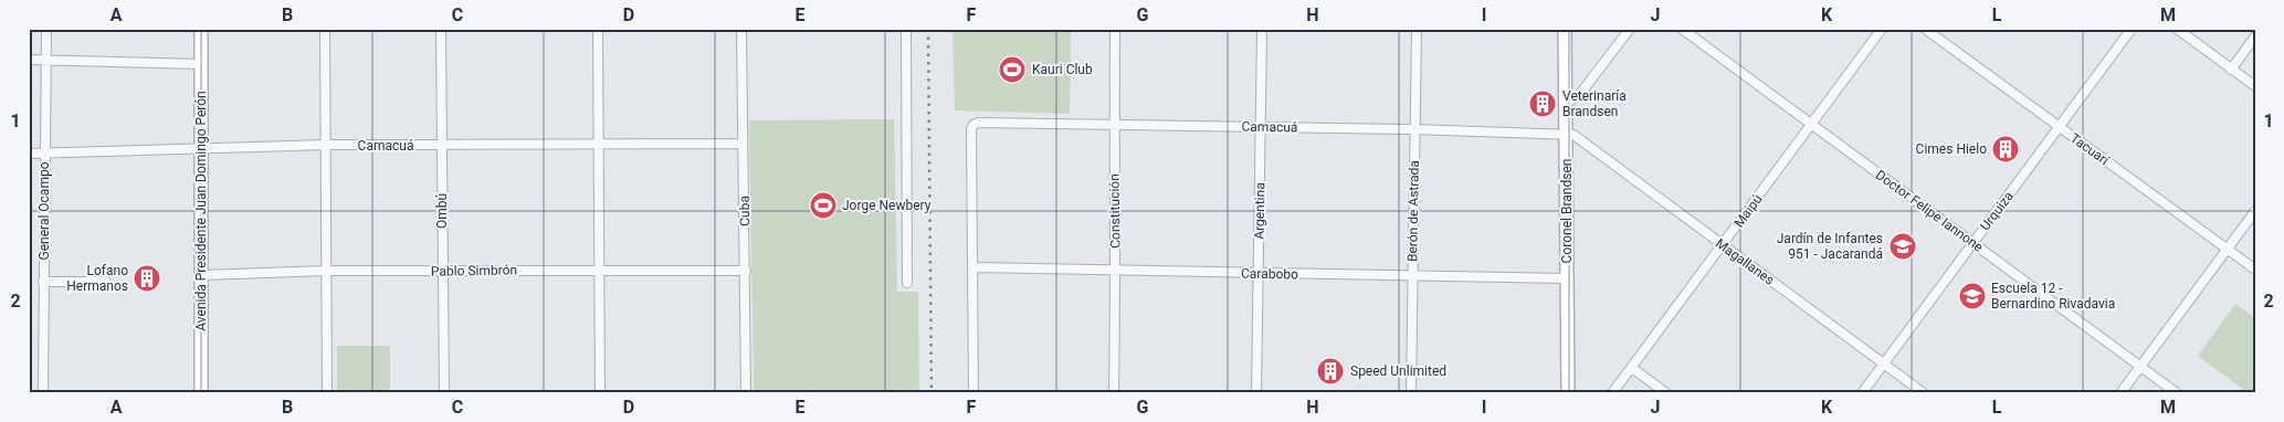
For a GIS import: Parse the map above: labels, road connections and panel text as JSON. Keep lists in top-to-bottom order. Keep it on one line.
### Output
{"streets":{"main road":["Avenida Presidente Juan Domingo Perón","Coronel Brandsen"],"street":["Camacuá","Tacuarí","General Ocampo","Ombú","Cuba","Constitución","Argentina","Berón de Astrada","Maipú","Doctor Felipe Iannone","Urquiza","Magallanes","Pablo Simbrón","Carabobo"]},"crossings":[["Camacuá","General Ocampo"],["Camacuá","Avenida Presidente Juan Domingo Perón"],["Camacuá","Ombú"],["Camacuá","Cuba"],["Camacuá","Constitución"],["Camacuá","Argentina"],["Camacuá","Berón de Astrada"],["Camacuá","Coronel Brandsen"],["Camacuá","Magallanes"],["Camacuá","Carabobo"],["Tacuarí","Urquiza"],["Avenida Presidente Juan Domingo Perón","Pablo Simbrón"],["Ombú","Pablo Simbrón"],["Cuba","Pablo Simbrón"],["Constitución","Carabobo"],["Argentina","Carabobo"],["Berón de Astrada","Carabobo"],["Coronel Brandsen","Magallanes"],["Coronel Brandsen","Carabobo"],["Maipú","Doctor Felipe Iannone"],["Maipú","Magallanes"],["Doctor Felipe Iannone","Urquiza"],["Urquiza","Magallanes"]],"places":{"sports":["Kauri Club","Jorge Newbery"],"building":["Veterinaría Brandsen","Cimes Hielo","Lofano Hermanos","Speed Unlimited"],"school or university":["Jardín de Infantes 951 - Jacarandá","Escuela 12 - Bernardino Rivadavia"]},"grid":{"columns":["A","B","C","D","E","F","G","H","I","J","K","L","M"],"rows":["1","2"]}}
